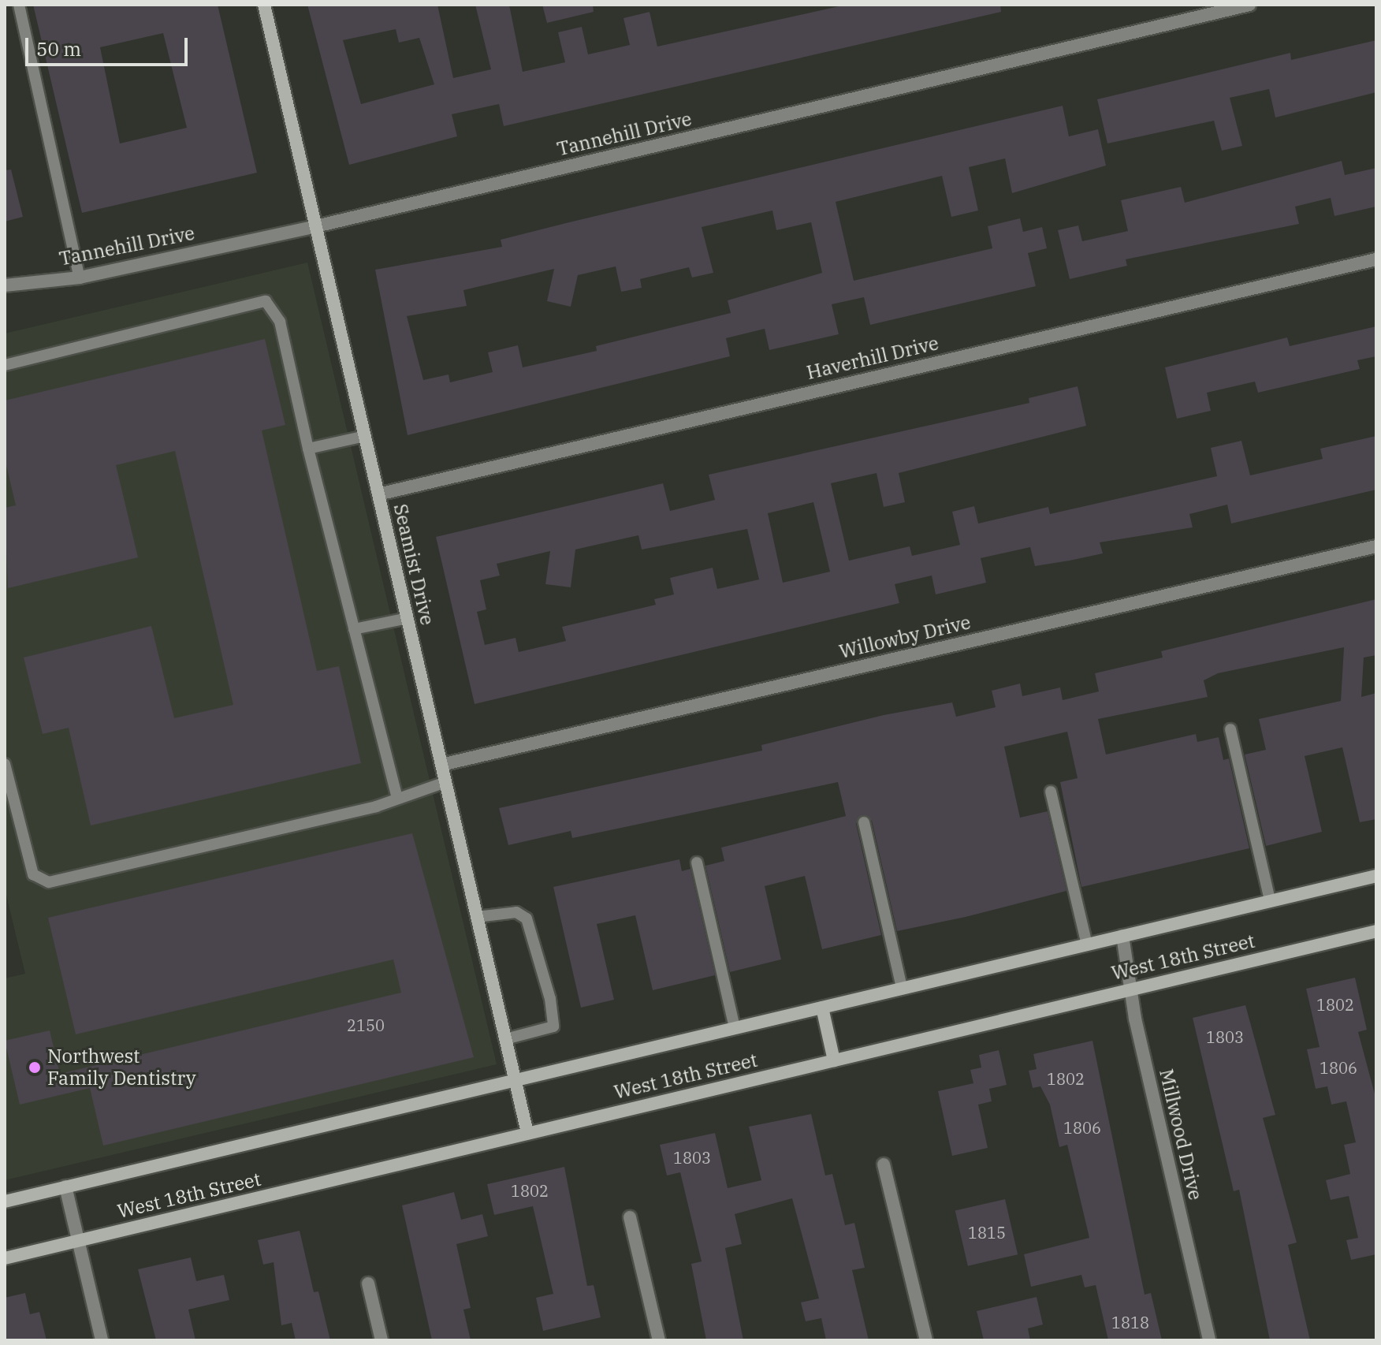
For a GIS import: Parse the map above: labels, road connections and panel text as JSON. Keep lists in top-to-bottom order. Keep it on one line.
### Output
{"streets":{"main road":["Seamist Drive","West 18th Street"],"street":["Tannehill Drive","Haverhill Drive","Willowby Drive","Millwood Drive"]},"crossings":[["Tannehill Drive","Seamist Drive"],["Haverhill Drive","Seamist Drive"],["Seamist Drive","Willowby Drive"],["Seamist Drive","West 18th Street"],["West 18th Street","Millwood Drive"]],"places":["Northwest Family Dentistry"],"house_numbers":["1802","2150","1803","1806","1802","1806","1803","1802","1815","1818"],"scale_bar":"50 m"}
